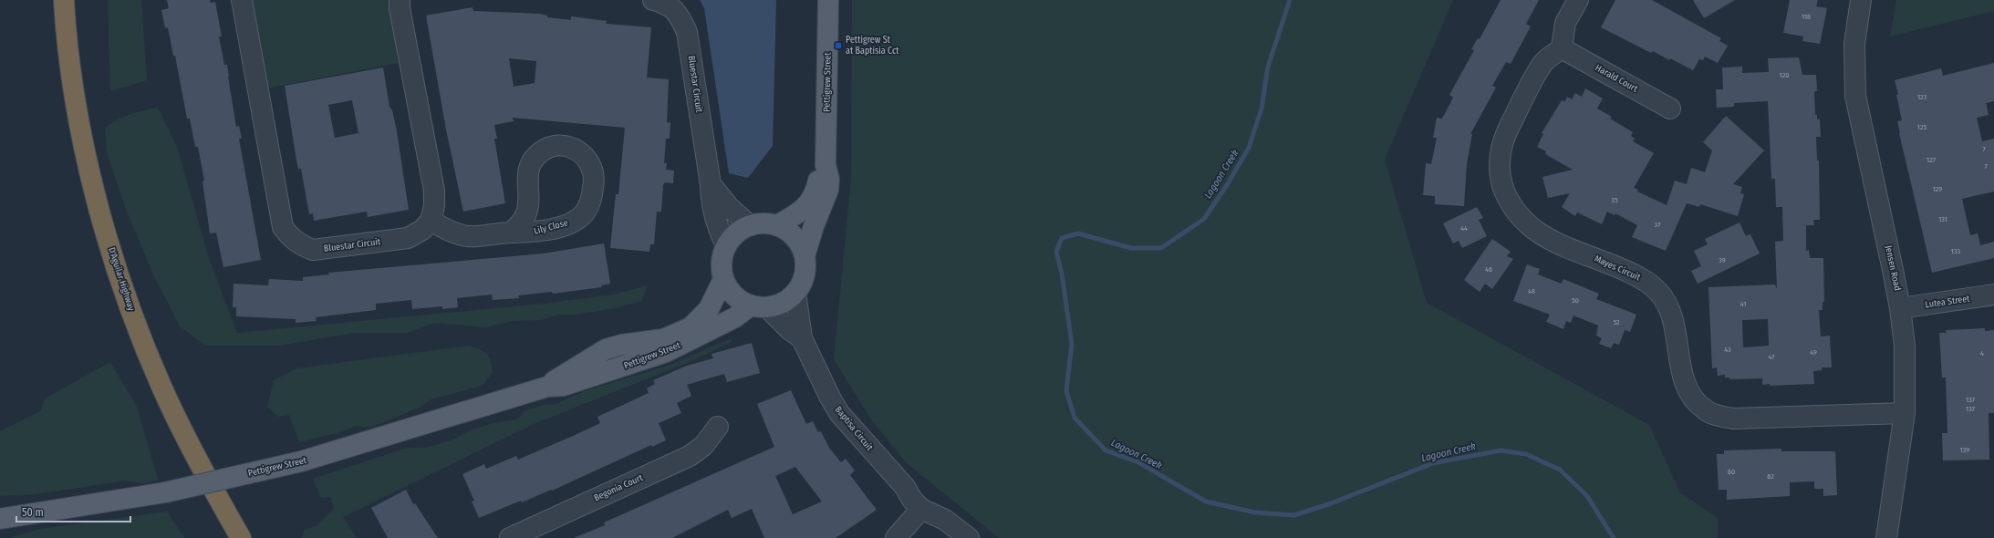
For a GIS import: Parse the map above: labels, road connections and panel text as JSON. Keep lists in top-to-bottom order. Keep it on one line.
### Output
{"streets":{"highway":["D'Aguilar Highway"],"main road":["Pettigrew Street"],"street":["Harald Court","Bluestar Circuit","Lily Close","Mayes Circuit","Jensen Road","Lutea Street","Baptisa Circuit","Begonia Court"]},"crossings":[["Harald Court","Mayes Circuit"],["Pettigrew Street","Bluestar Circuit"],["Pettigrew Street","Baptisa Circuit"],["Bluestar Circuit","Lily Close"],["Bluestar Circuit","Baptisa Circuit"],["Mayes Circuit","Jensen Road"],["Jensen Road","Lutea Street"]],"water":["Lagoon Creek"],"places":{"transit":["Pettigrew St at Baptisia Cct"]},"house_numbers":["118","120","123","125","7","127","7","129","35","131","37","44","133","39","46","48","50","41","52","43","49","4","47","137","137","139","60","62"],"scale_bar":"50 m"}
